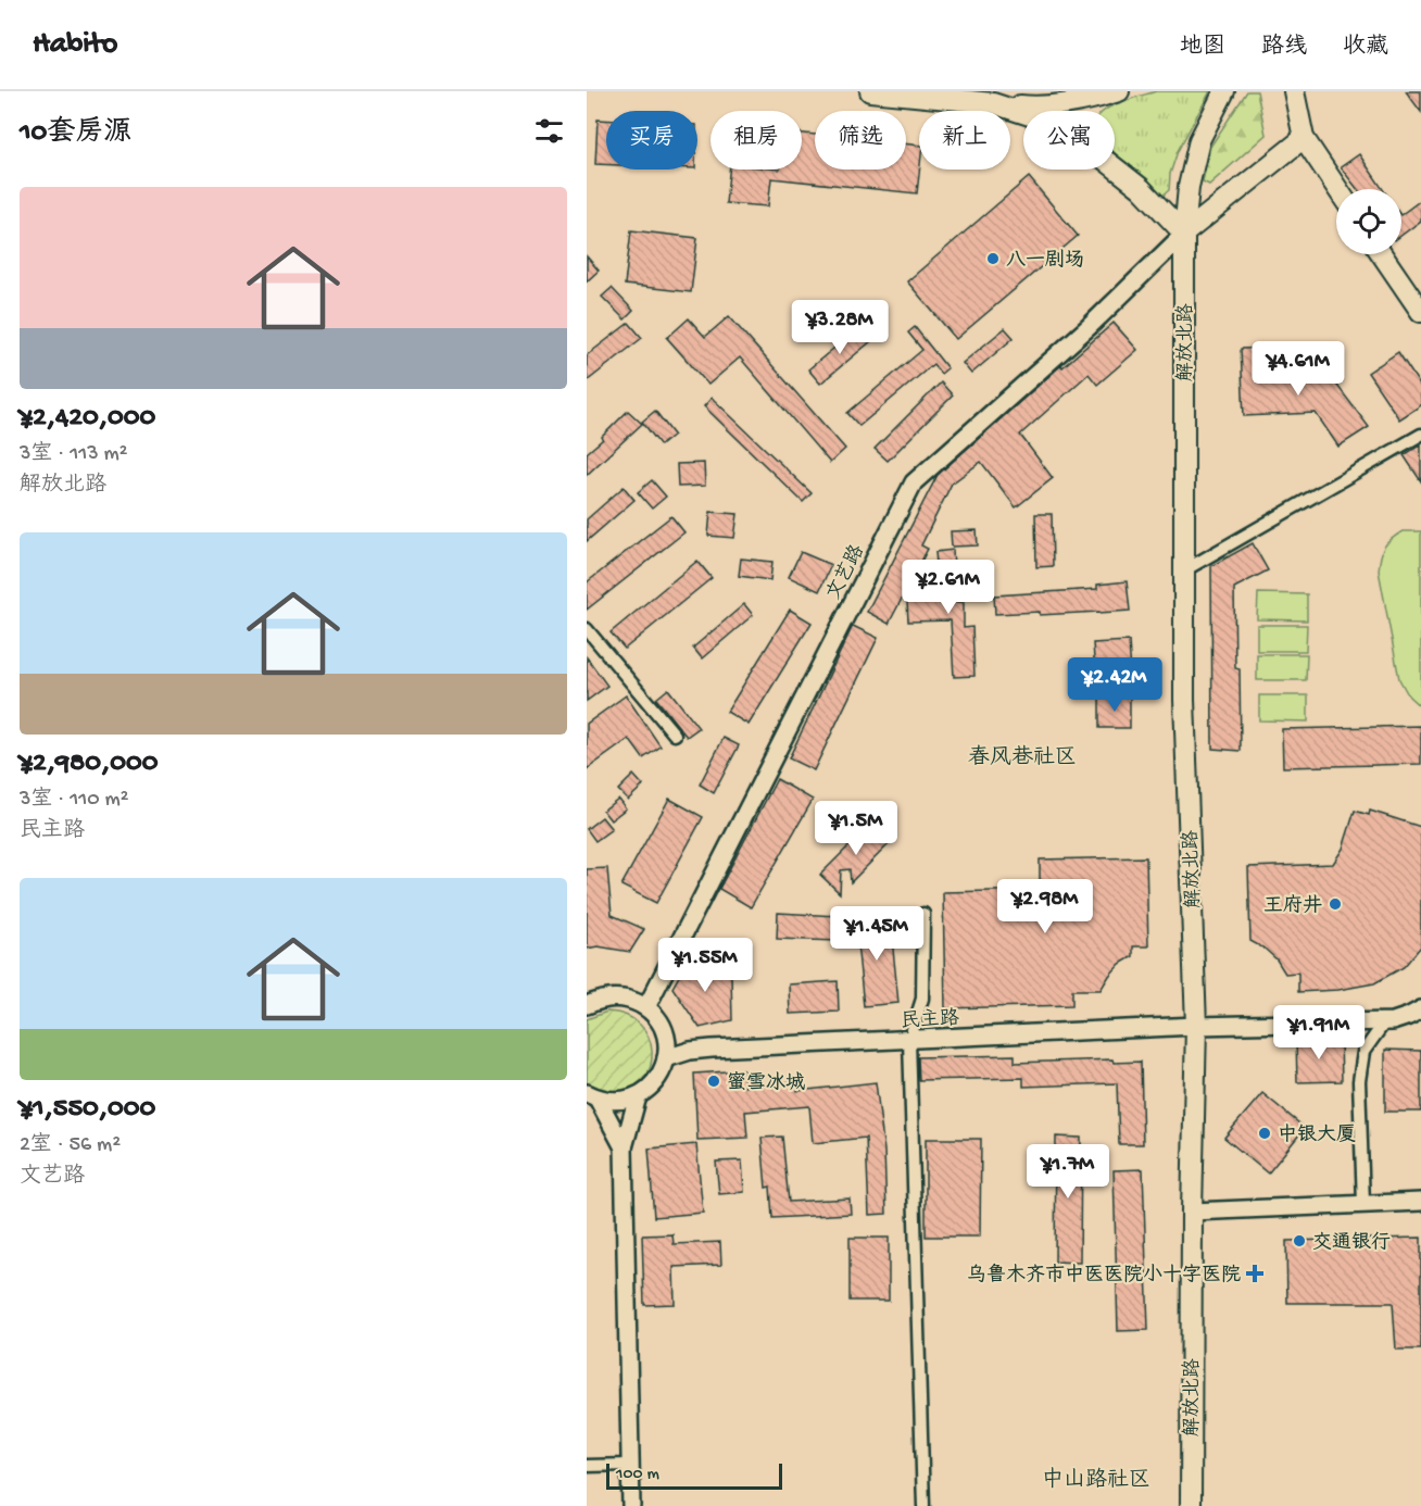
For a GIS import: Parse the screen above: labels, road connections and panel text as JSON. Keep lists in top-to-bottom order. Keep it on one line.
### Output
{"streets":{"main road":["解放北路"],"street":["文艺路","民主路"]},"crossings":[["解放北路","文艺路"],["解放北路","民主路"]],"districts":["春风巷社区","中山路社区"],"places":{"other":["八一剧场","王府井","蜜雪冰城","中银大厦","交通银行"],"health":["乌鲁木齐市中医医院小十字医院"]},"scale_bar":"100 m","page":{"header":"Habito","nav":["地图","路线","收藏"],"heading":"10套房源","chip":["买房","租房","筛选","新上","公寓"],"list":[{"name":"¥2,420,000","note":"3室 · 113 m² · 解放北路"},{"name":"¥2,980,000","note":"3室 · 110 m² · 民主路"},{"name":"¥1,550,000","note":"2室 · 56 m² · 文艺路"}],"price":["¥3.28M","¥4.61M","¥2.61M","¥2.42M","¥1.5M","¥2.98M","¥1.45M","¥1.55M","¥1.91M","¥1.7M"],"scale":"100 m"}}
